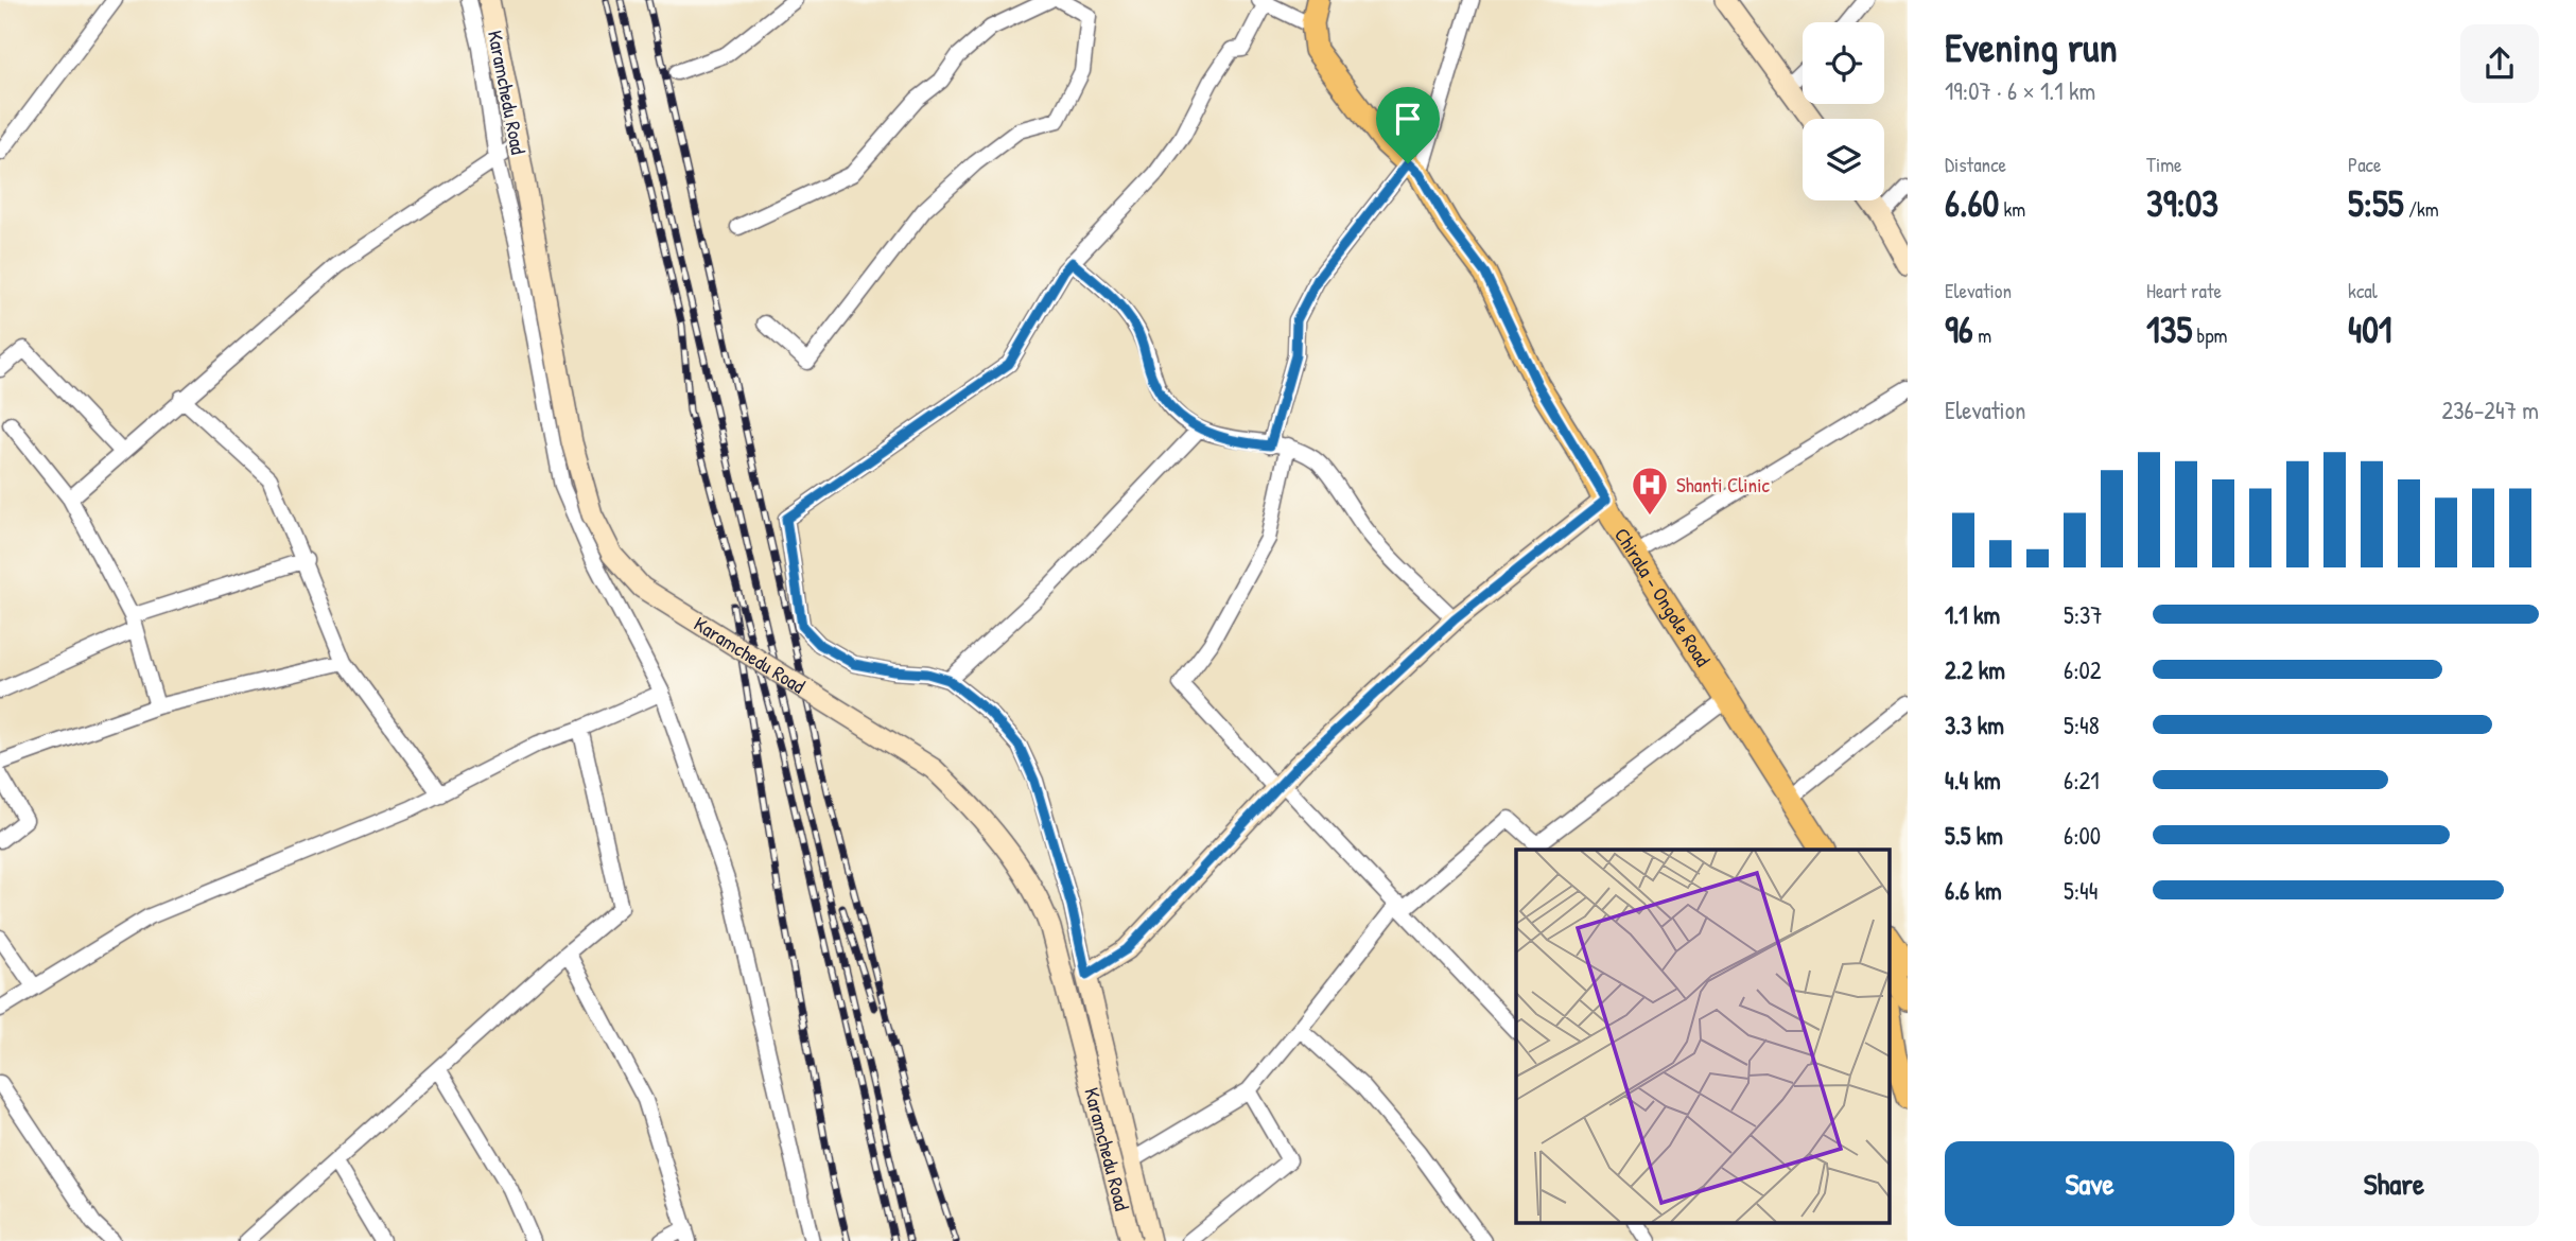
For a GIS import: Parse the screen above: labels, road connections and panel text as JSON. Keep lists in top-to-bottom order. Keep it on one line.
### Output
{"streets":{"main road":["Chirala - Ongole Road"],"street":["Karamchedu Road"]},"places":{"hospital":["Shanti Clinic"]},"page":{"heading":["Evening run","19:07 · 6 × 1.1 km"],"stats":[["Distance","6.60 km"],["Time","39:03"],["Pace","5:55 /km"],["Elevation","96 m"],["Heart rate","135 bpm"],["kcal","401"]],"chart":["Elevation","236–247 m"],"list":[{"name":"1.1 km","note":"5:37"},{"name":"2.2 km","note":"6:02"},{"name":"3.3 km","note":"5:48"},{"name":"4.4 km","note":"6:21"},{"name":"5.5 km","note":"6:00"},{"name":"6.6 km","note":"5:44"}],"buttons":["Save","Share"]}}
